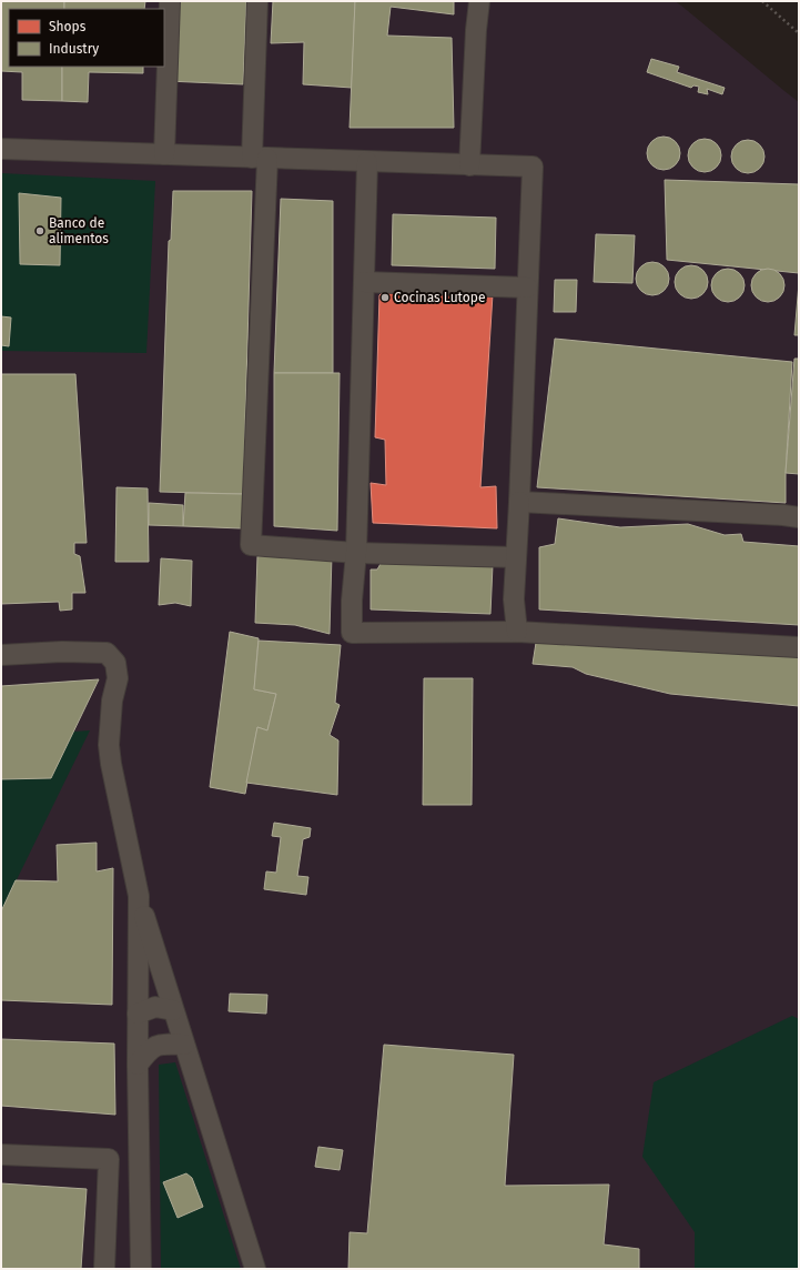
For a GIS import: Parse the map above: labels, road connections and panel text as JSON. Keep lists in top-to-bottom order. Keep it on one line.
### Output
{"places":["Banco de alimentos","Cocinas Lutope"],"legend":["Shops","Industry"]}
